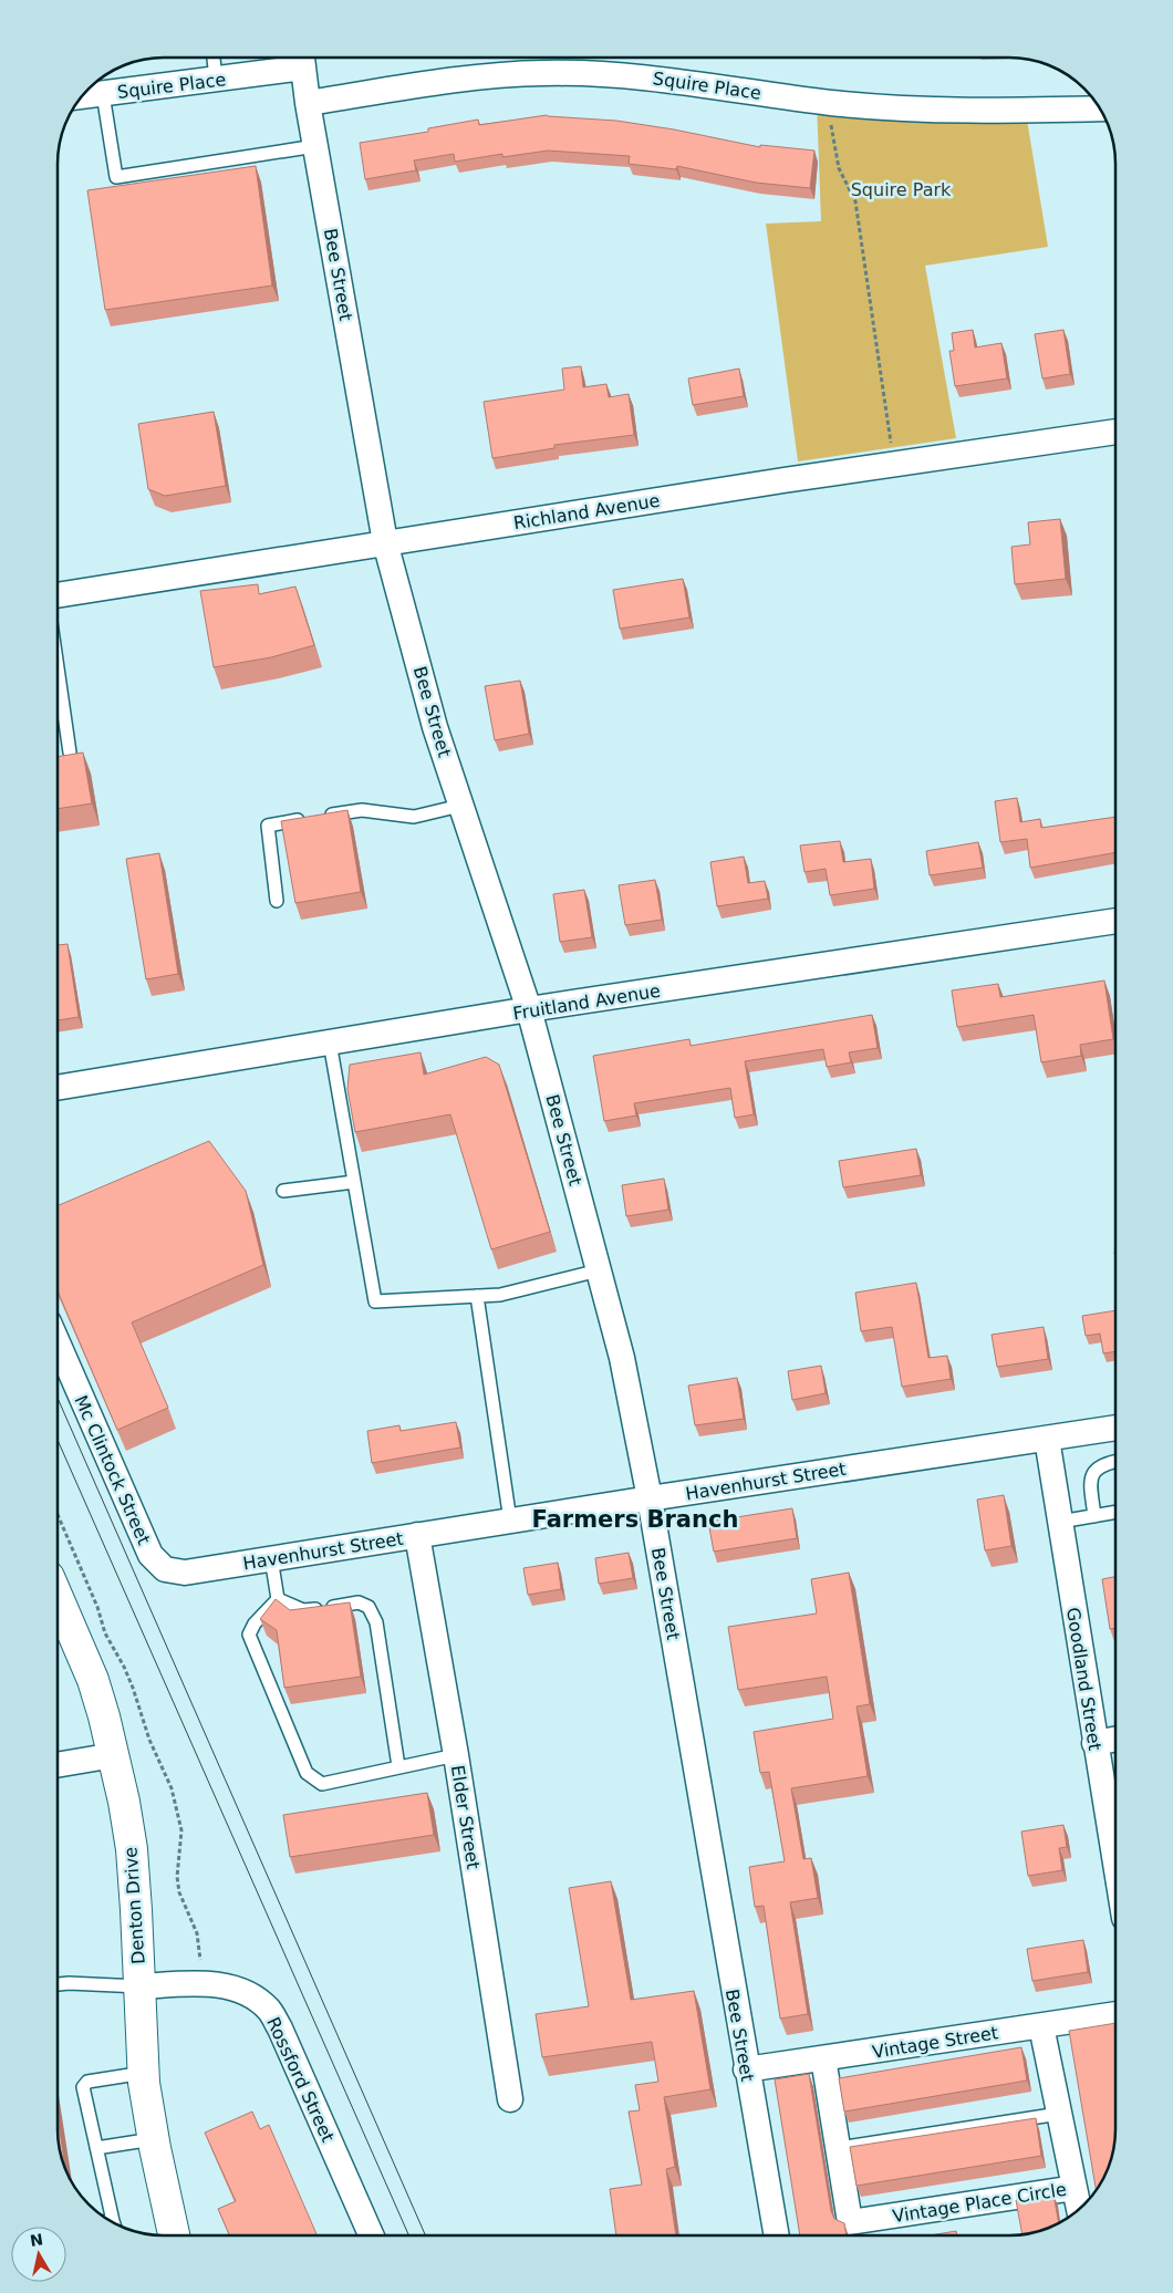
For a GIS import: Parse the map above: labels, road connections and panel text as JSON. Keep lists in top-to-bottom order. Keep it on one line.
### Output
{"streets":{"street":["Squire Place","Bee Street","Richland Avenue","Fruitland Avenue","Mc Clintock Street","Havenhurst Street","Goodland Street","Elder Street","Denton Drive","Vintage Street","Rossford Street","Vintage Place Circle"]},"crossings":[["Squire Place","Bee Street"],["Bee Street","Richland Avenue"],["Bee Street","Fruitland Avenue"],["Bee Street","Havenhurst Street"],["Bee Street","Vintage Street"],["Mc Clintock Street","Havenhurst Street"],["Havenhurst Street","Goodland Street"],["Havenhurst Street","Elder Street"],["Denton Drive","Rossford Street"],["Vintage Street","Vintage Place Circle"]],"districts":["Farmers Branch"],"parks":["Squire Park"],"north":"top"}
